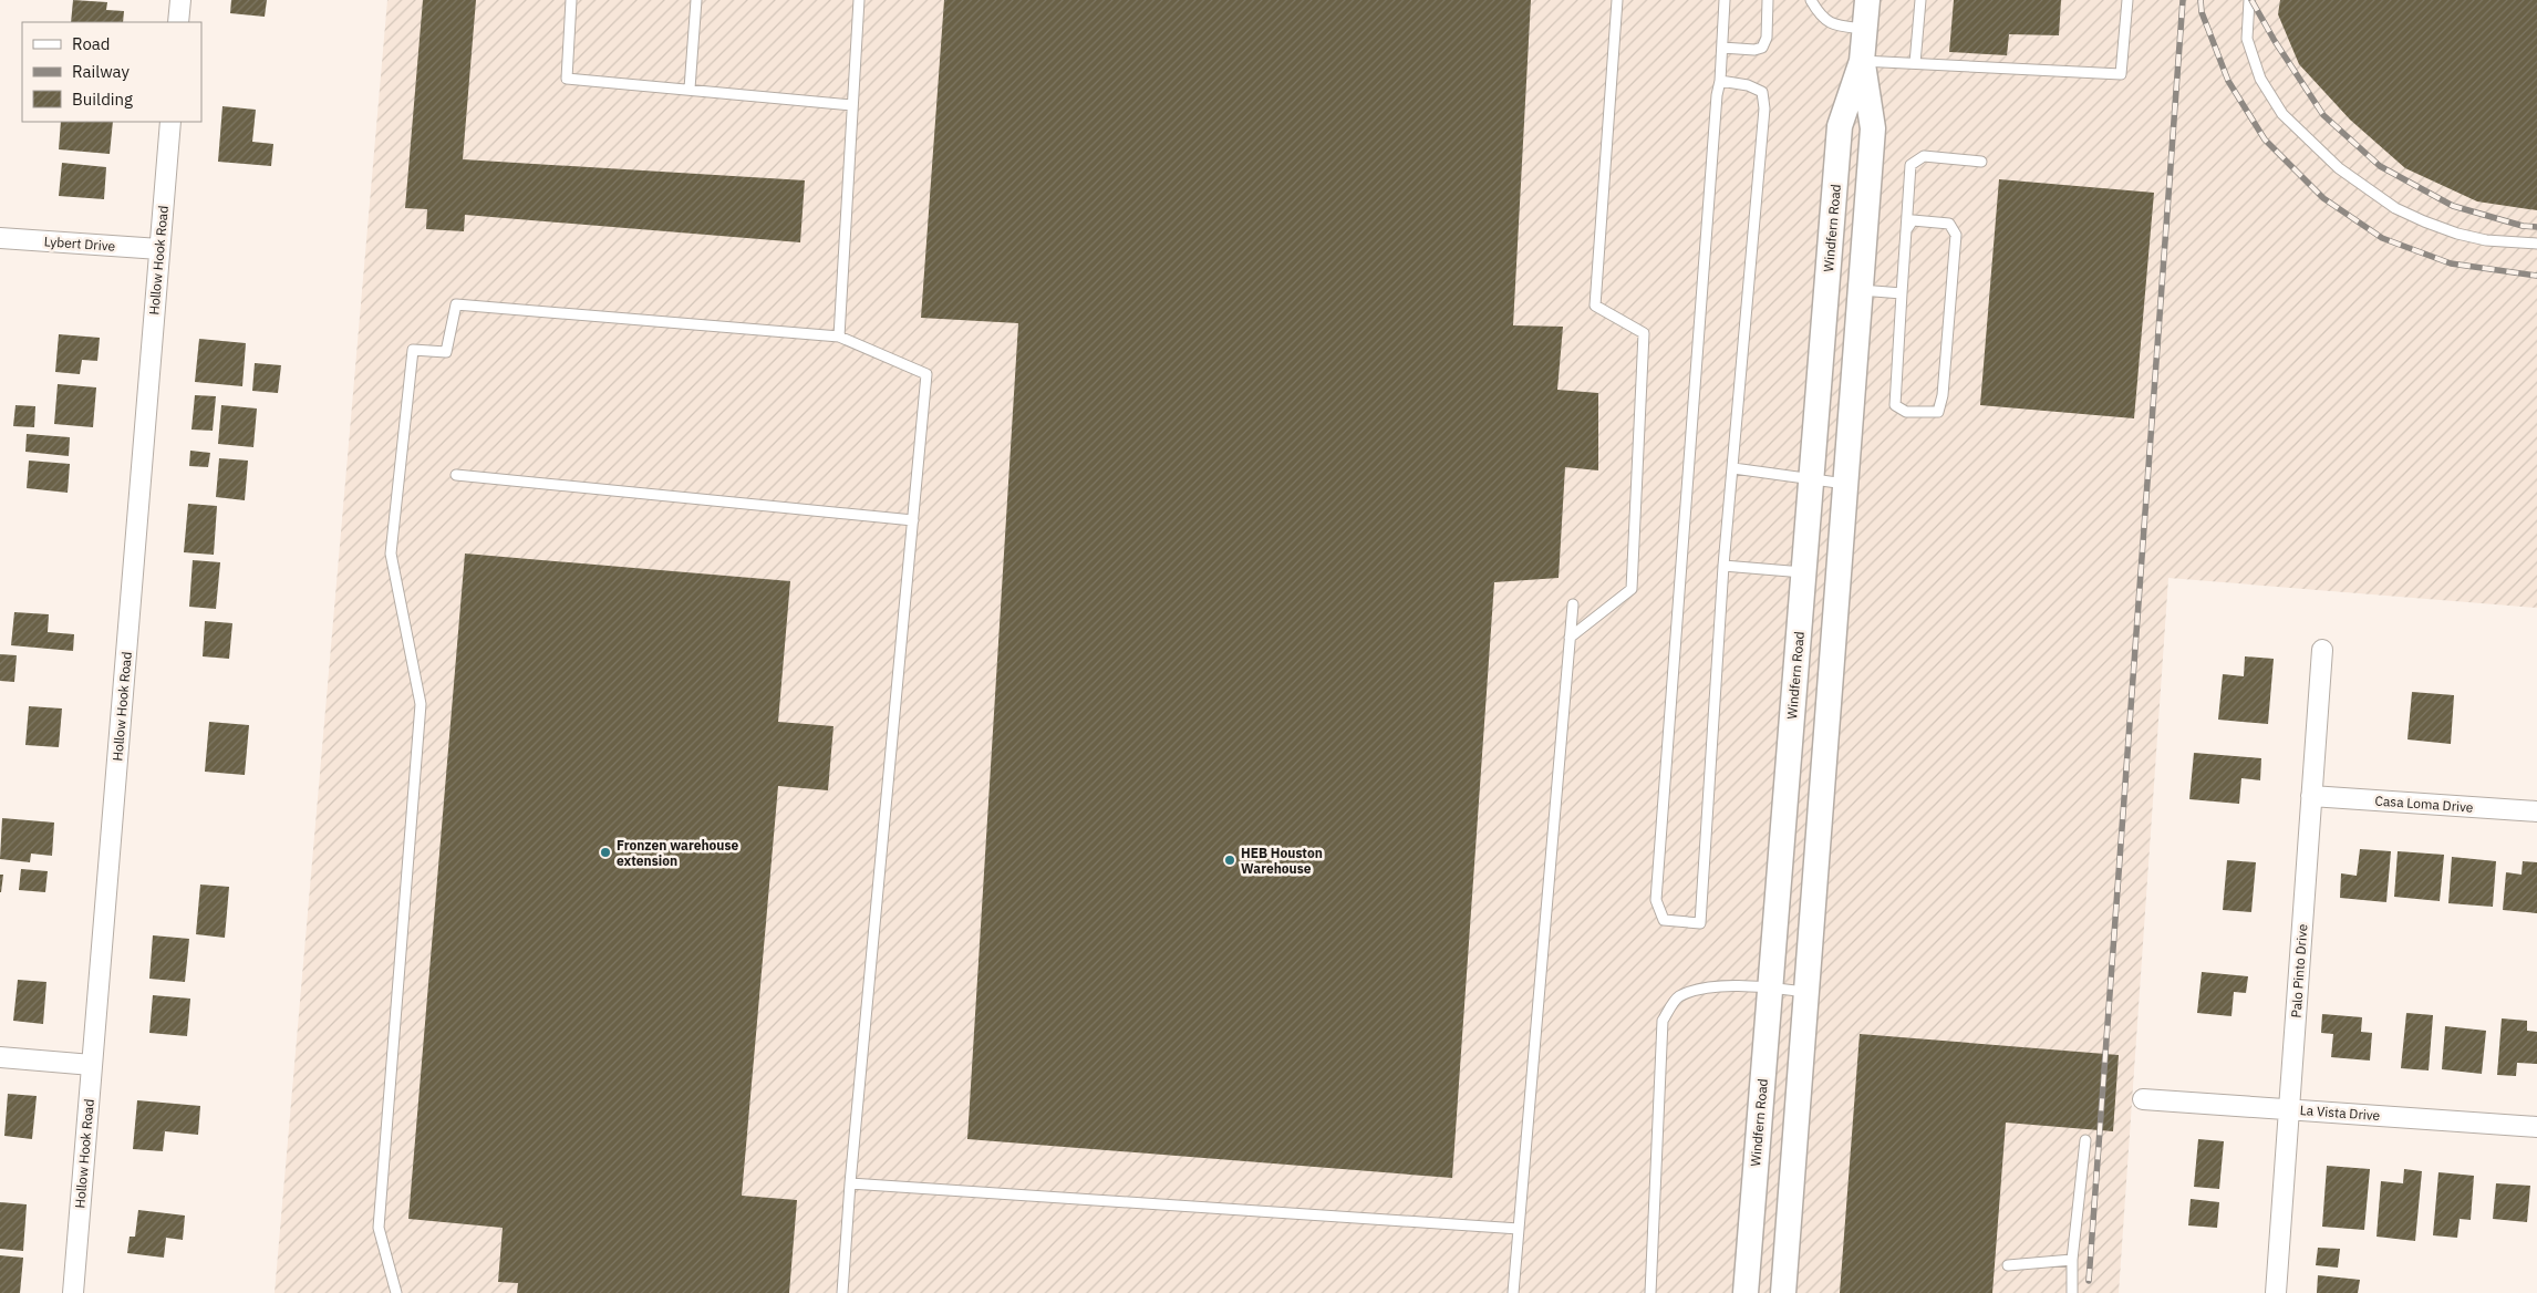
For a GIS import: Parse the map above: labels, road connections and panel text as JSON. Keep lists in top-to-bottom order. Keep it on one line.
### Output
{"streets":{"street":["Windfern Road","Lybert Drive","Hollow Hook Road","Casa Loma Drive","Palo Pinto Drive","La Vista Drive"]},"crossings":[["Lybert Drive","Hollow Hook Road"],["Casa Loma Drive","Palo Pinto Drive"],["Palo Pinto Drive","La Vista Drive"]],"places":["Fronzen warehouse extension","HEB Houston Warehouse"],"legend":["Road","Railway","Building"]}
